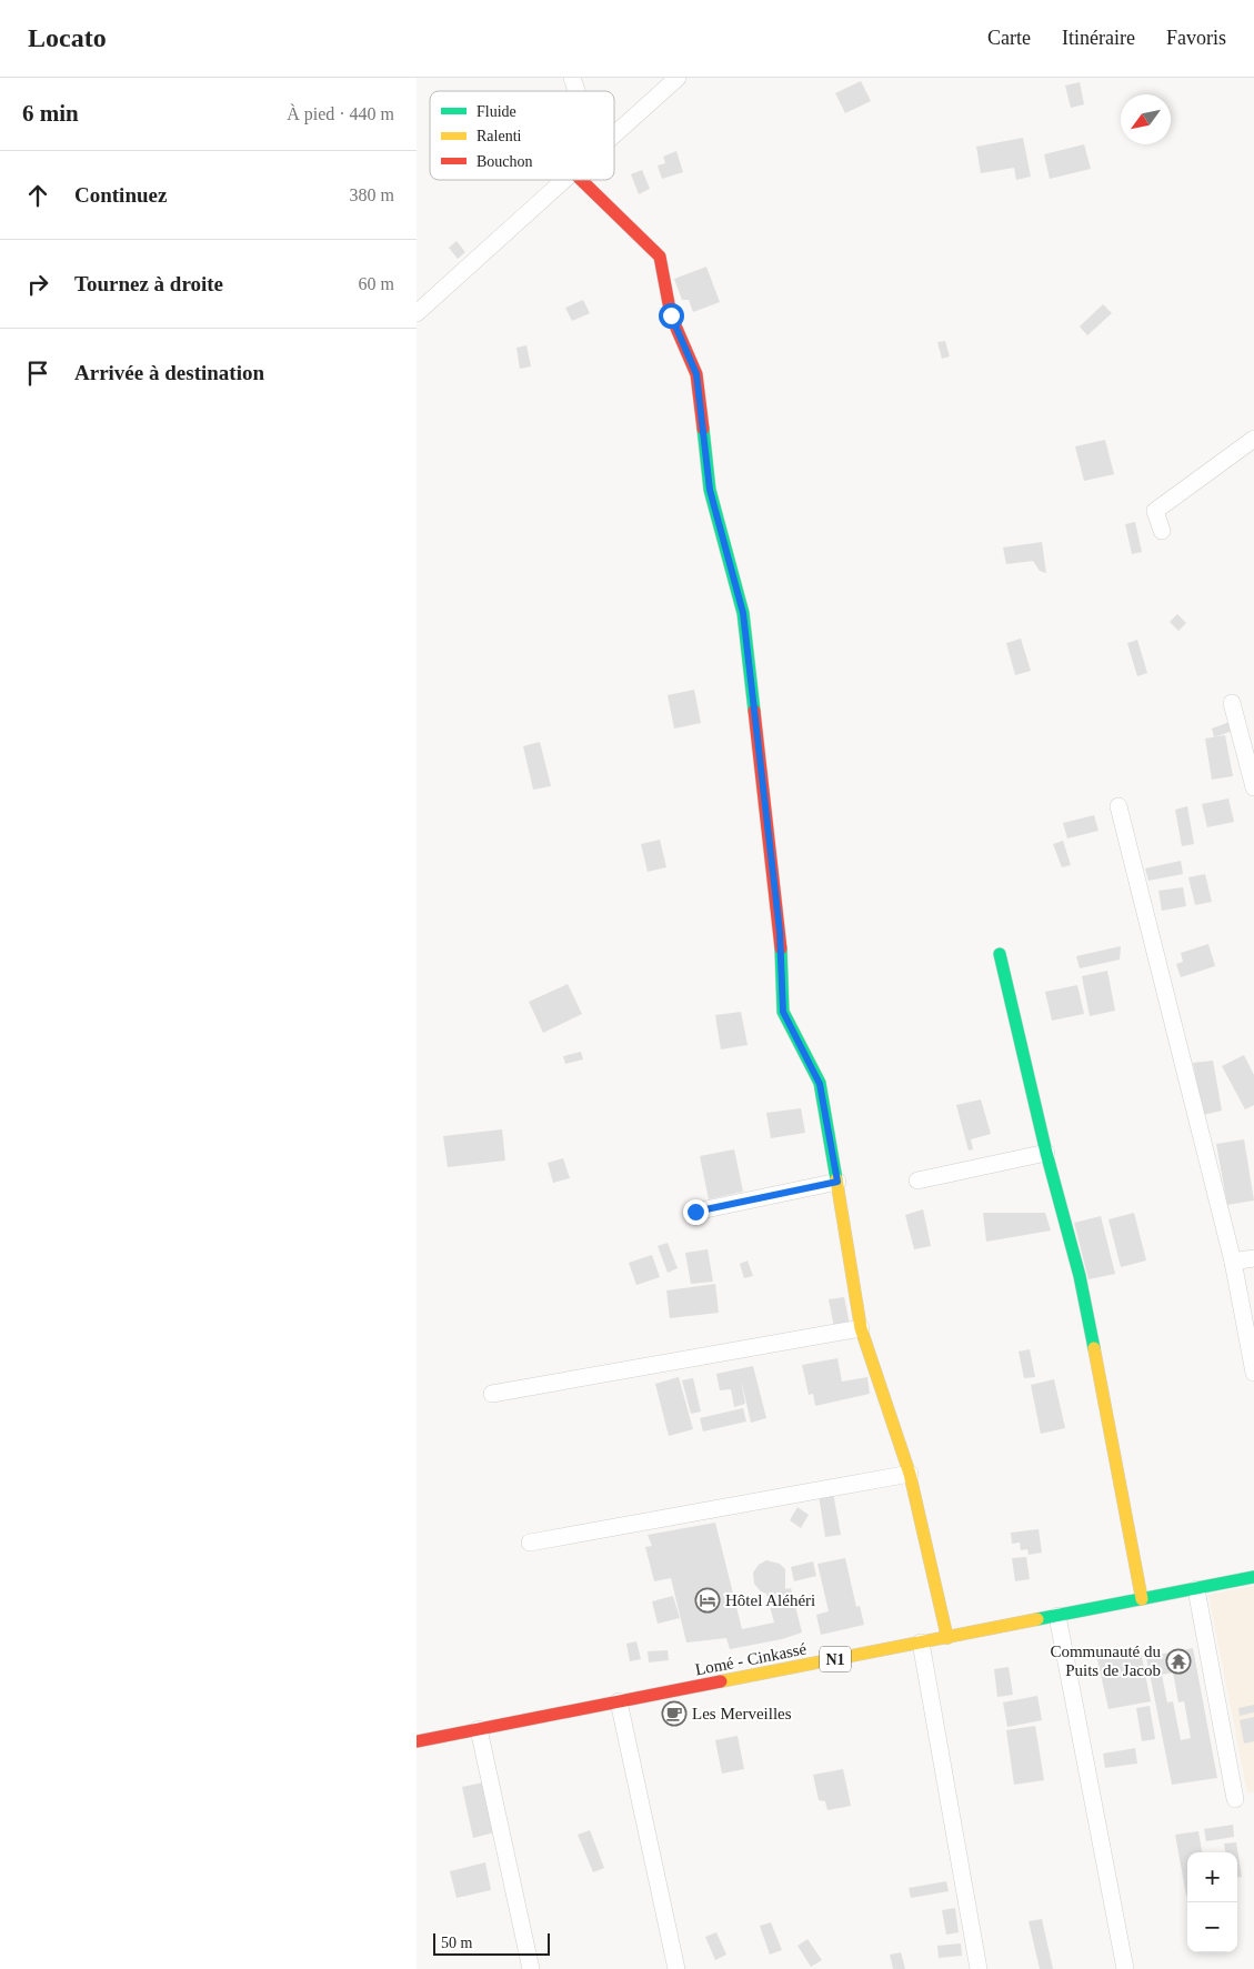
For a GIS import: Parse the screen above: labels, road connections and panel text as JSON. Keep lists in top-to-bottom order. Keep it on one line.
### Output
{"streets":{"main road":["Lomé - Cinkassé","N1"]},"places":{"hotel":["Hôtel Aléhéri"],"temple":["Communauté du Puits de Jacob"],"cafe":["Les Merveilles"]},"legend":["Fluide","Ralenti","Bouchon"],"scale_bar":"50 m","north":"bottom left","page":{"header":"Locato","nav":["Carte","Itinéraire","Favoris"],"heading":["6 min","À pied · 440 m"],"list":[["Continuez","380 m"],["Tournez à droite","60 m"],"Arrivée à destination"],"map_buttons":["+","−"],"scale":"50 m"}}
